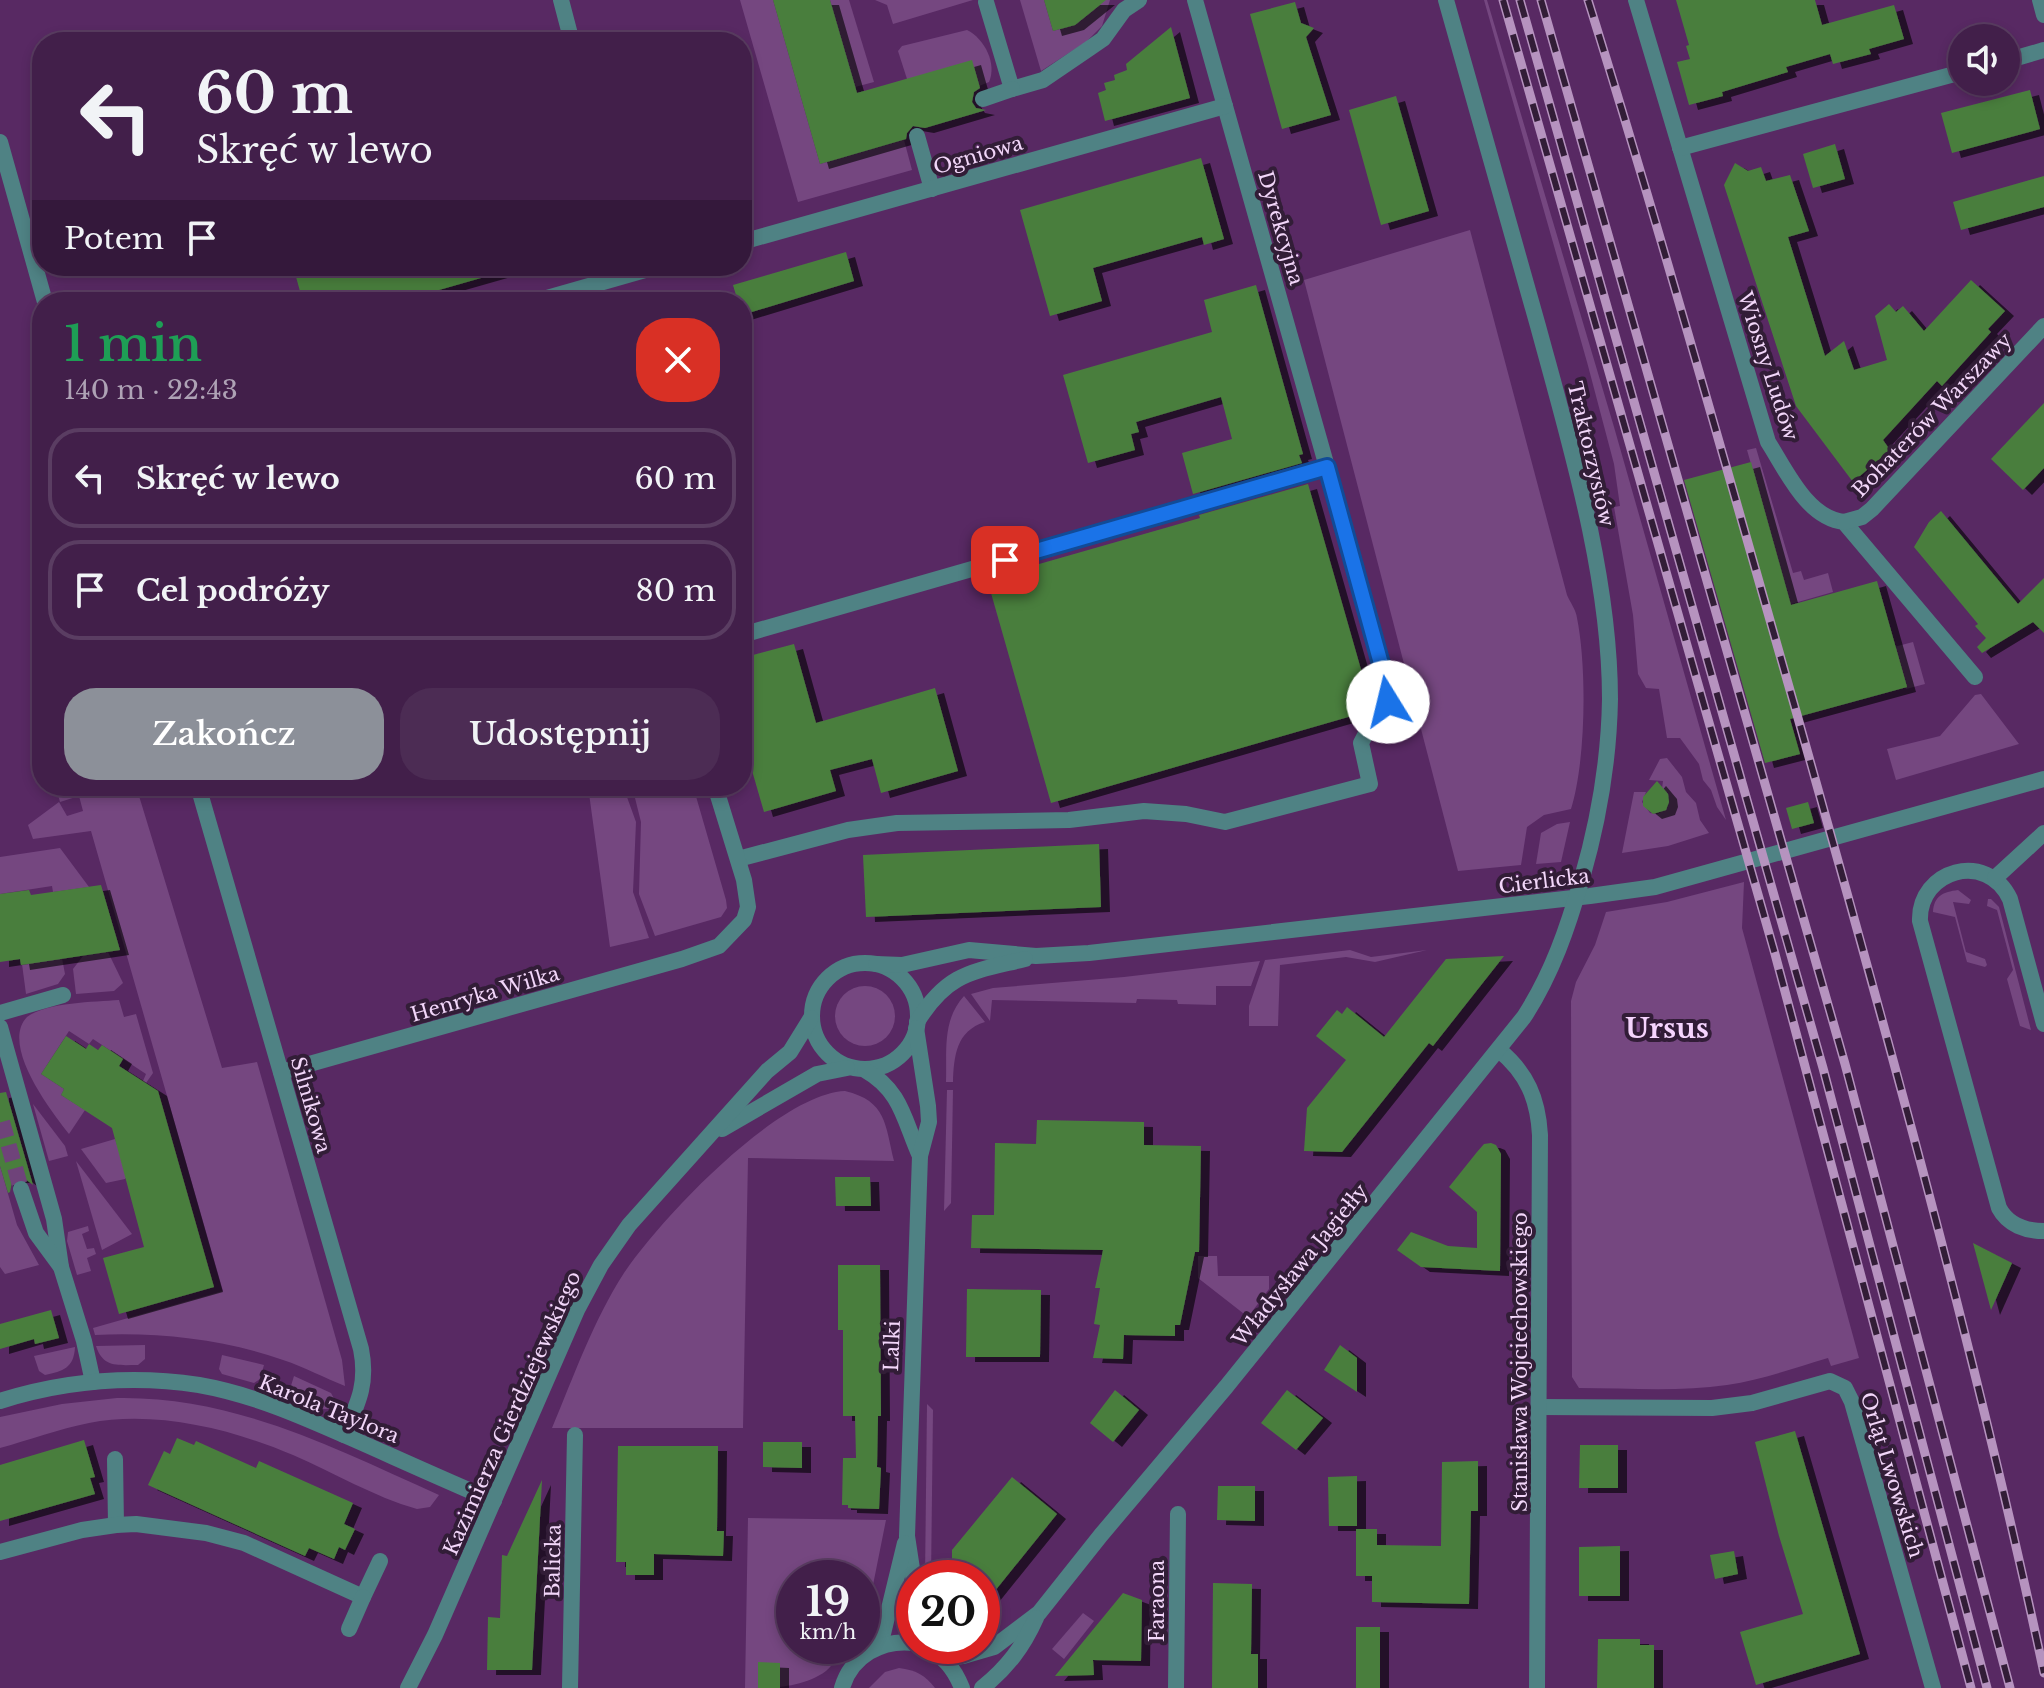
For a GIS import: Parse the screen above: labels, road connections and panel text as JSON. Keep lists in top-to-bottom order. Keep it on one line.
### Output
{"streets":{"street":["Ogniowa","Dyrekcyjna","Wiosny Ludów","Bohaterów Warszawy","Traktorzystów","Cierlicka","Henryka Wilka","Silnikowa","Władysława Jagiełły","Lalki","Stanisława Wojciechowskiego","Karola Taylora","Kazimierza Gierdziejewskiego","Orląt Lwowskich","Balicka","Faraona"]},"crossings":[["Ogniowa","Dyrekcyjna"],["Dyrekcyjna","Henryka Wilka"],["Wiosny Ludów","Bohaterów Warszawy"],["Traktorzystów","Władysława Jagiełły"],["Cierlicka","Lalki"],["Cierlicka","Kazimierza Gierdziejewskiego"],["Henryka Wilka","Silnikowa"],["Silnikowa","Karola Taylora"],["Władysława Jagiełły","Stanisława Wojciechowskiego"],["Lalki","Kazimierza Gierdziejewskiego"],["Stanisława Wojciechowskiego","Orląt Lwowskich"],["Karola Taylora","Kazimierza Gierdziejewskiego"]],"districts":["Ursus"],"page":{"turn":["60 m","Skręć w lewo"],"then":"Potem","heading":["1 min","140 m · 22:43"],"list":[{"name":"Skręć w lewo","value":"60 m"},{"name":"Cel podróży","value":"80 m"}],"buttons":["Zakończ","Udostępnij"],"speed":"19 km/h","limit":"20"}}
